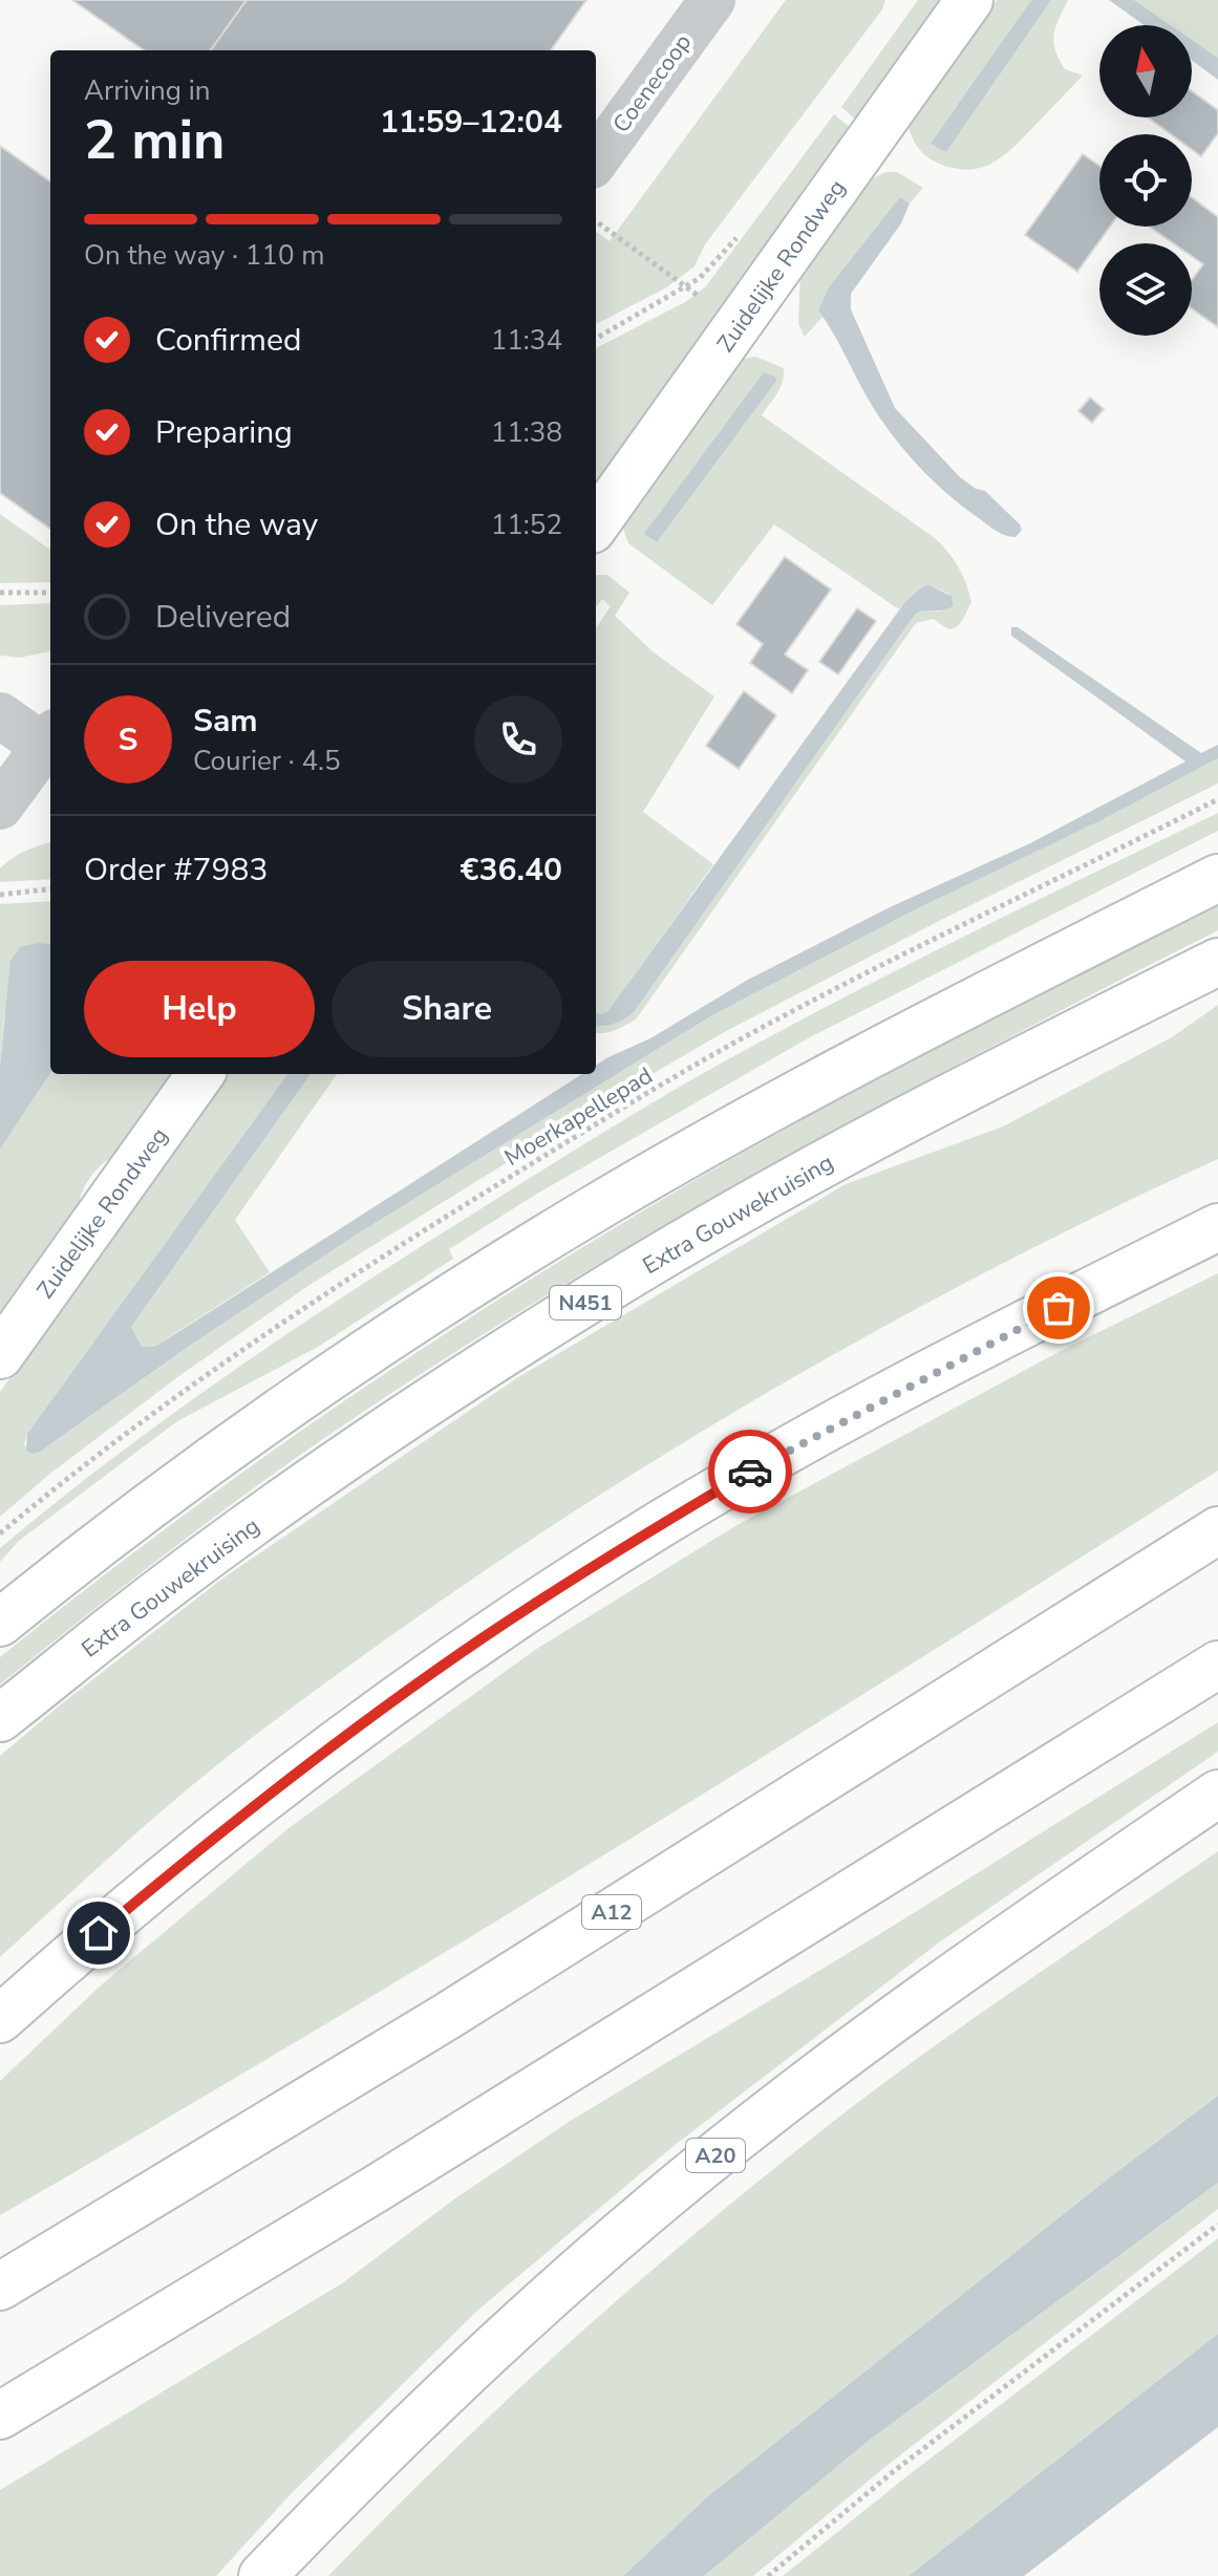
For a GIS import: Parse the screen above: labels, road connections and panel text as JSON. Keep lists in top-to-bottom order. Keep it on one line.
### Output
{"streets":{"main road":["Zuidelijke Rondweg","Extra Gouwekruising","N451","A12","A20"],"street":["Coenecoop"],"path":["Moerkapellepad"]},"north":"top","page":{"heading":["2 min","Arriving in","11:59–12:04"],"panel":["Sam","Courier · 4.5","Order #7983","€36.40"],"bar":"On the way · 110 m","list":[["Confirmed","11:34"],["Preparing","11:38"],["On the way","11:52"],"Delivered"],"round":"S","buttons":["Help","Share"]}}
